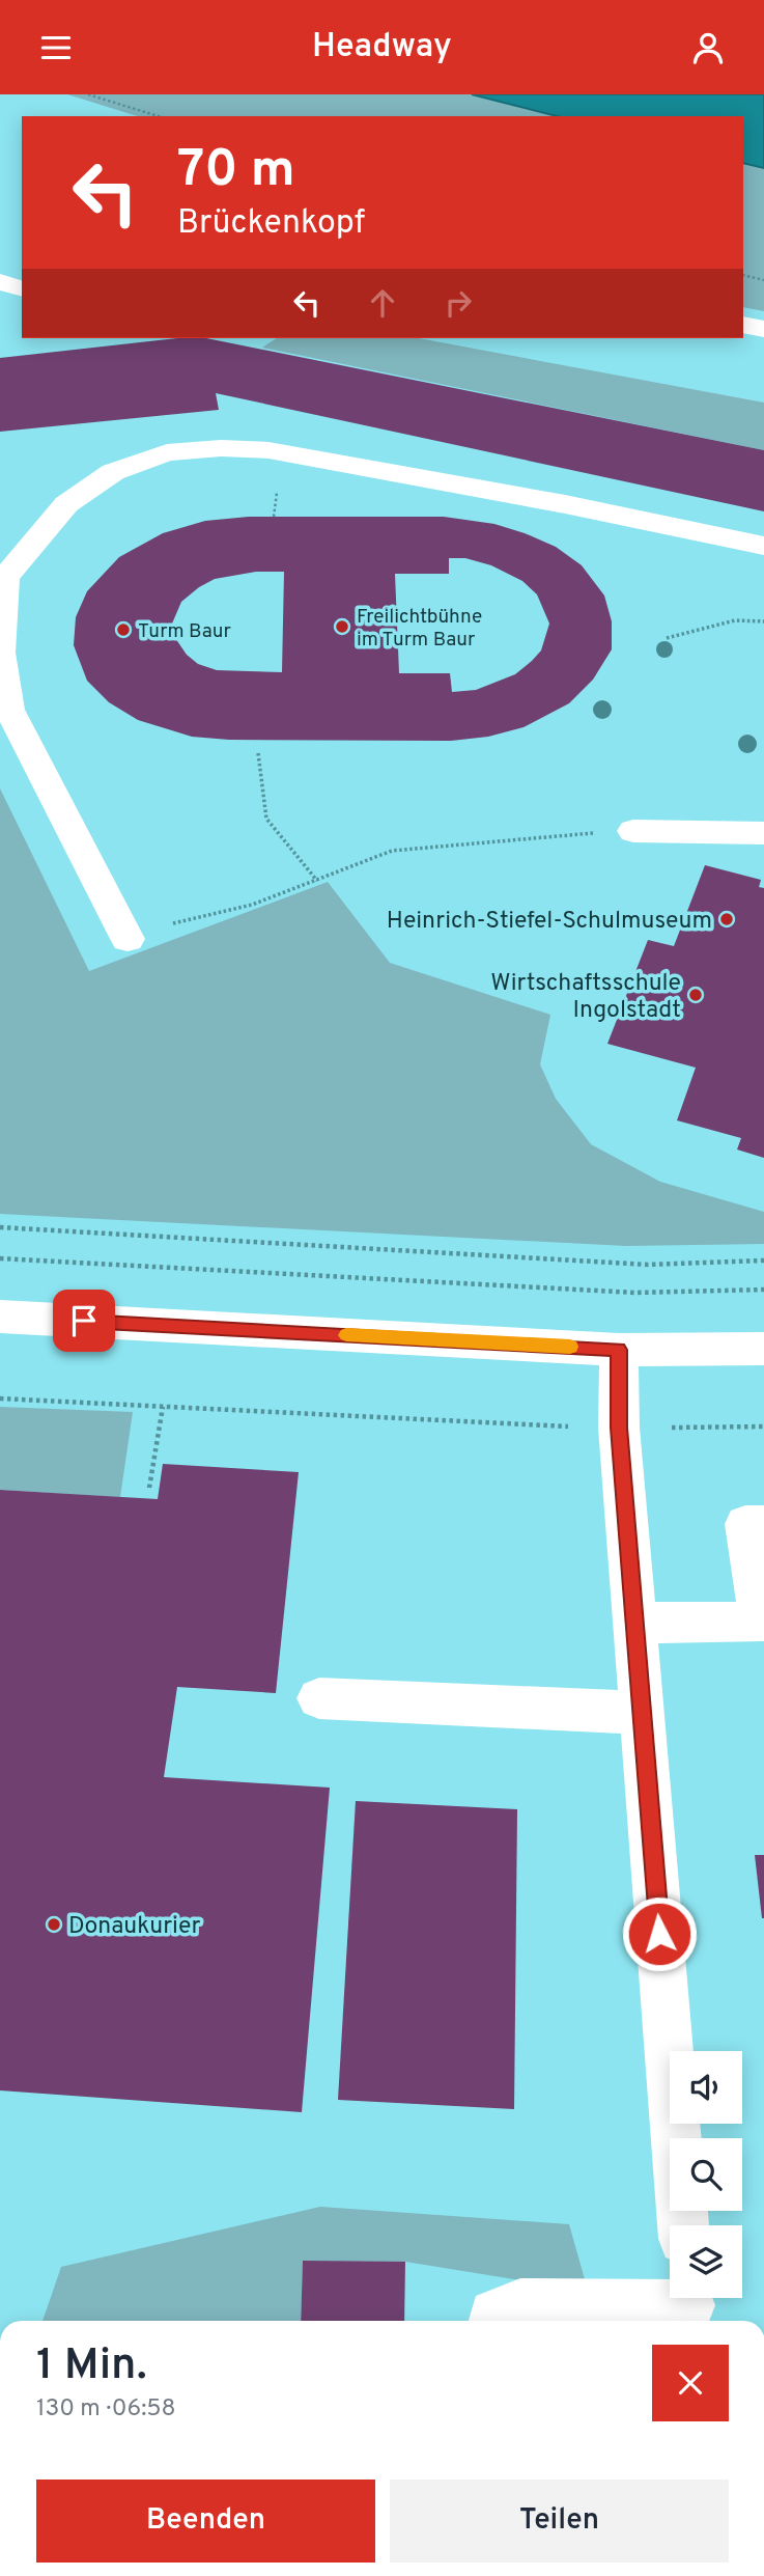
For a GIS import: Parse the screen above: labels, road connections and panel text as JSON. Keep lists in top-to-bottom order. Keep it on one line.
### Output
{"places":["Freilichtbühne im Turm Baur","Turm Baur","Heinrich-Stiefel-Schulmuseum","Wirtschaftsschule Ingolstadt","Donaukurier"],"page":{"header":"Headway","turn":["70 m","Brückenkopf"],"heading":["1 Min.","130 m · 06:58"],"buttons":["Beenden","Teilen"]}}
